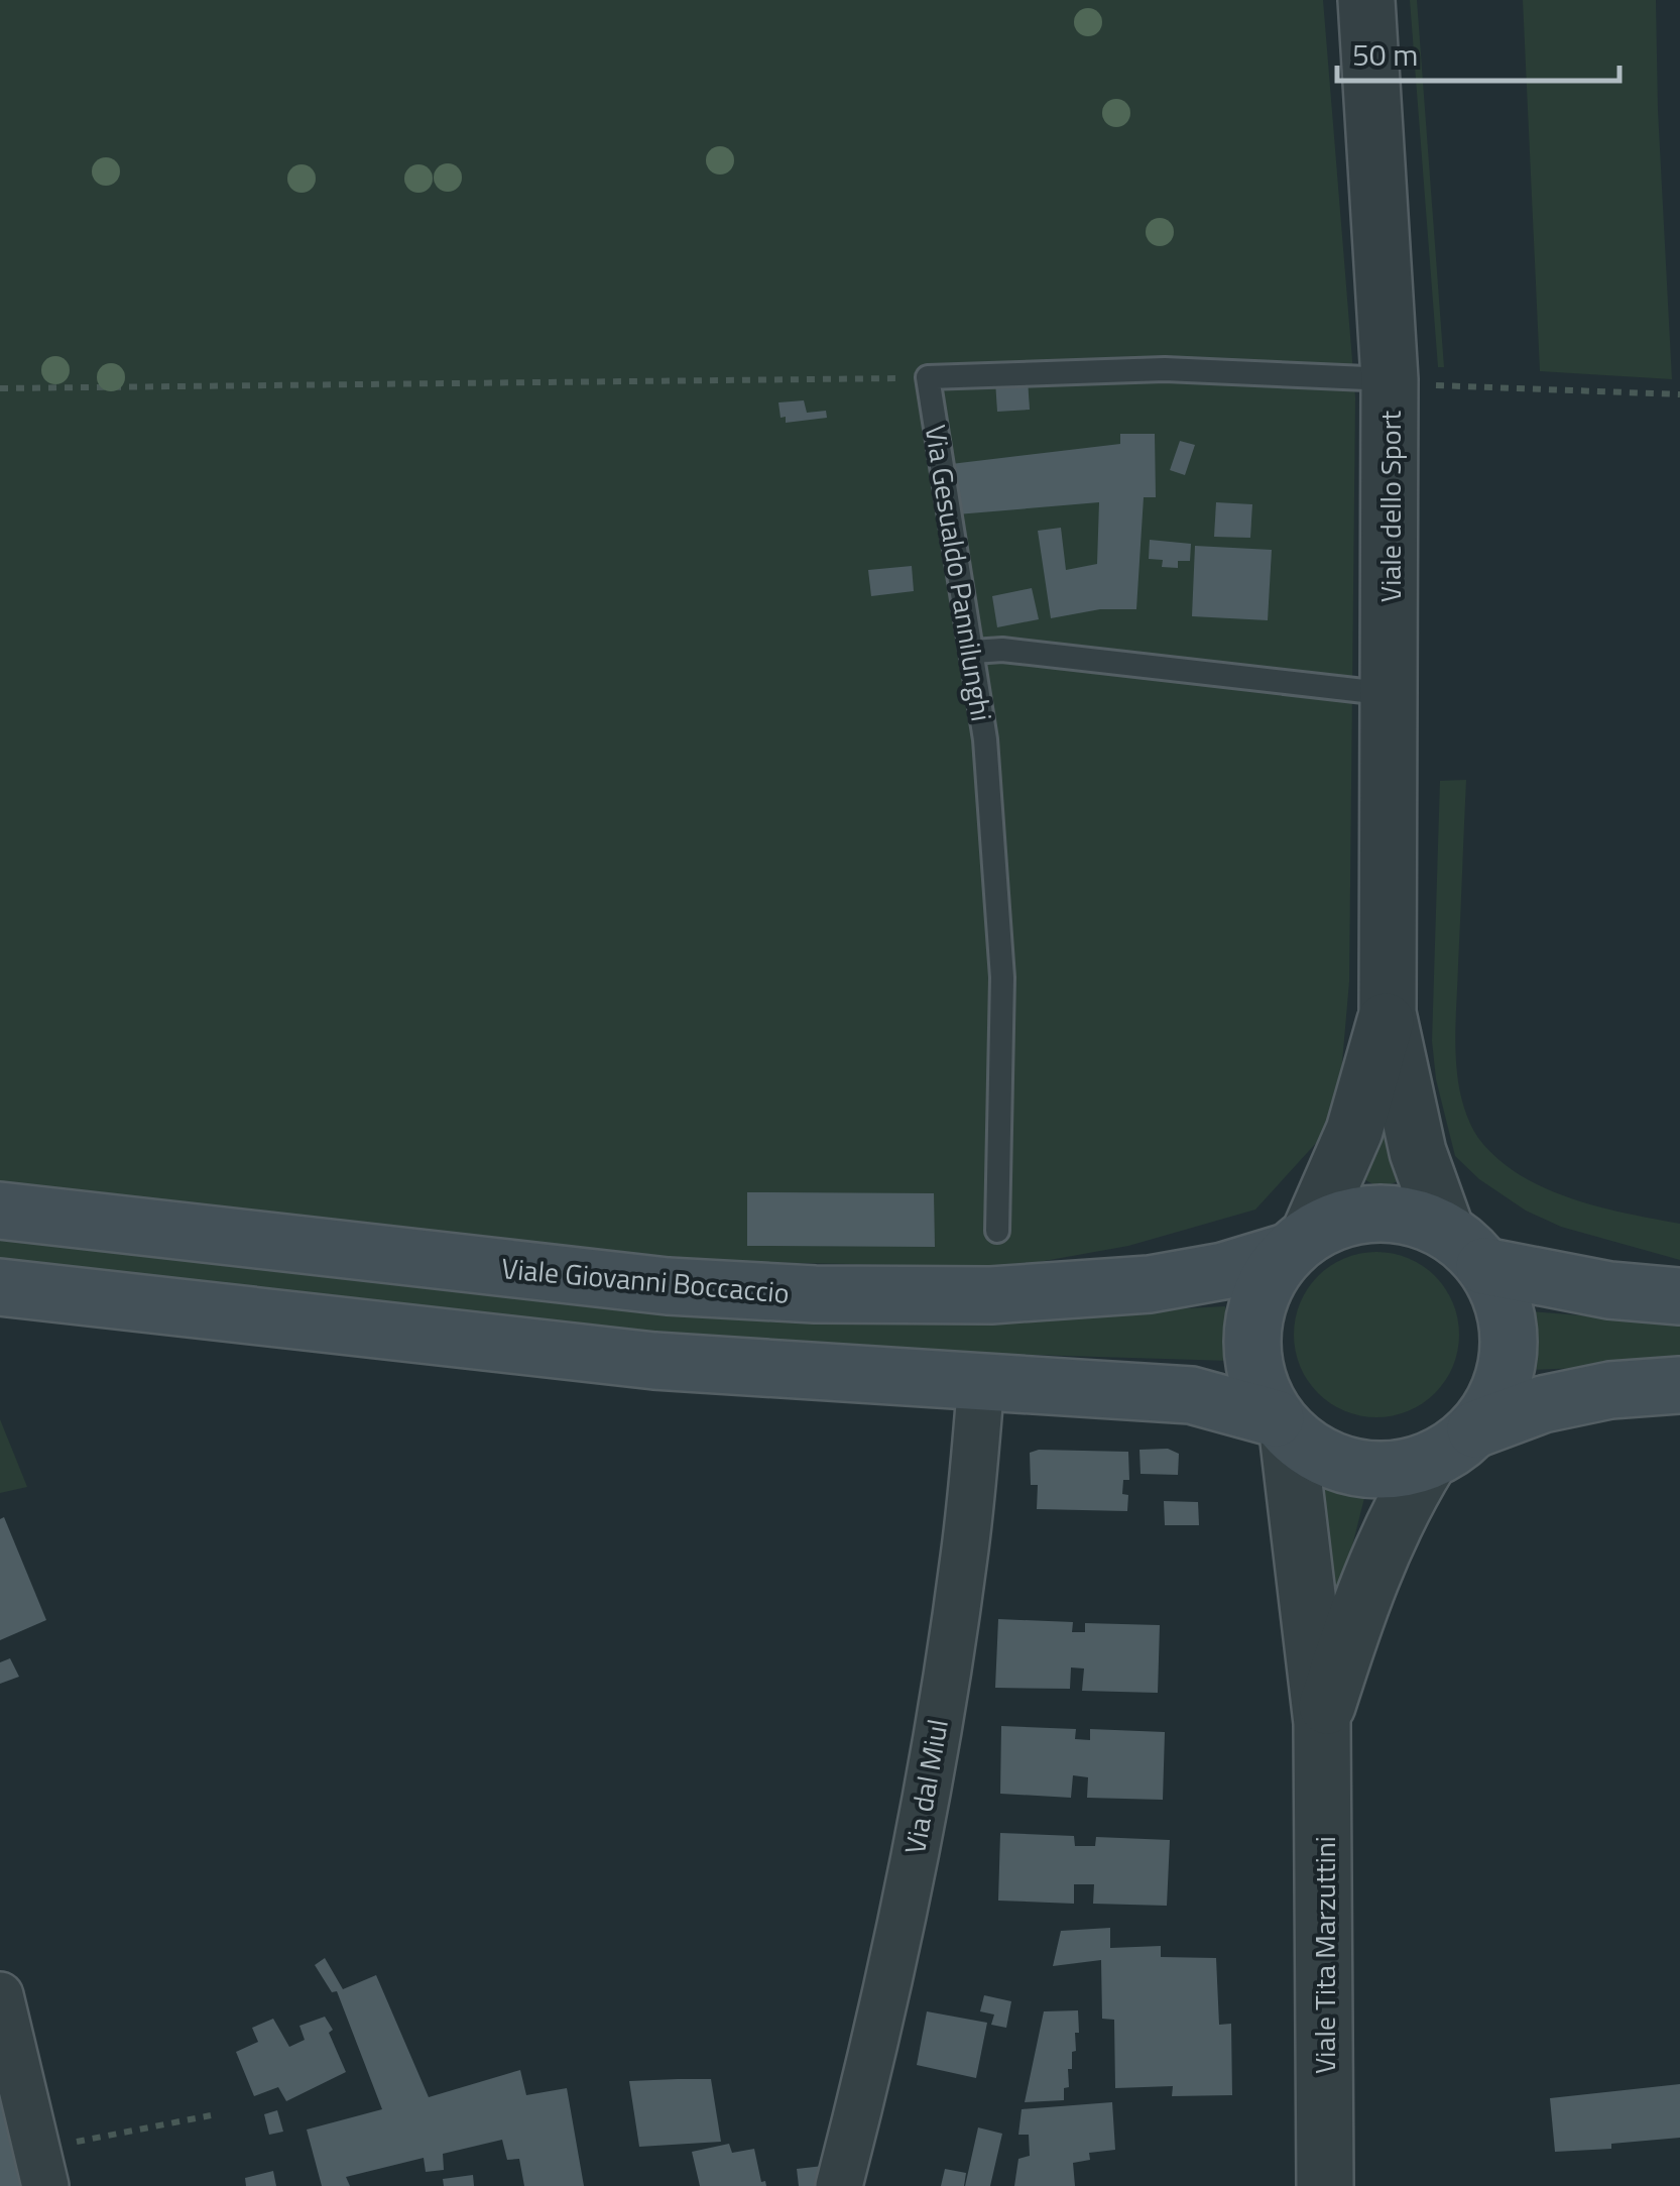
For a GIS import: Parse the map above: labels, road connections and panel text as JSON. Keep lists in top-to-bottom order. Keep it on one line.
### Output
{"streets":{"main road":["Viale Giovanni Boccaccio"],"street":["Viale dello Sport","Via dal Miul","Viale Tita Marzuttini"],"lane":["Via Gesualdo Pannilunghi"]},"crossings":[["Viale dello Sport","Viale Giovanni Boccaccio"],["Viale dello Sport","Viale Tita Marzuttini"],["Viale Giovanni Boccaccio","Viale Tita Marzuttini"]],"scale_bar":"50 m"}
